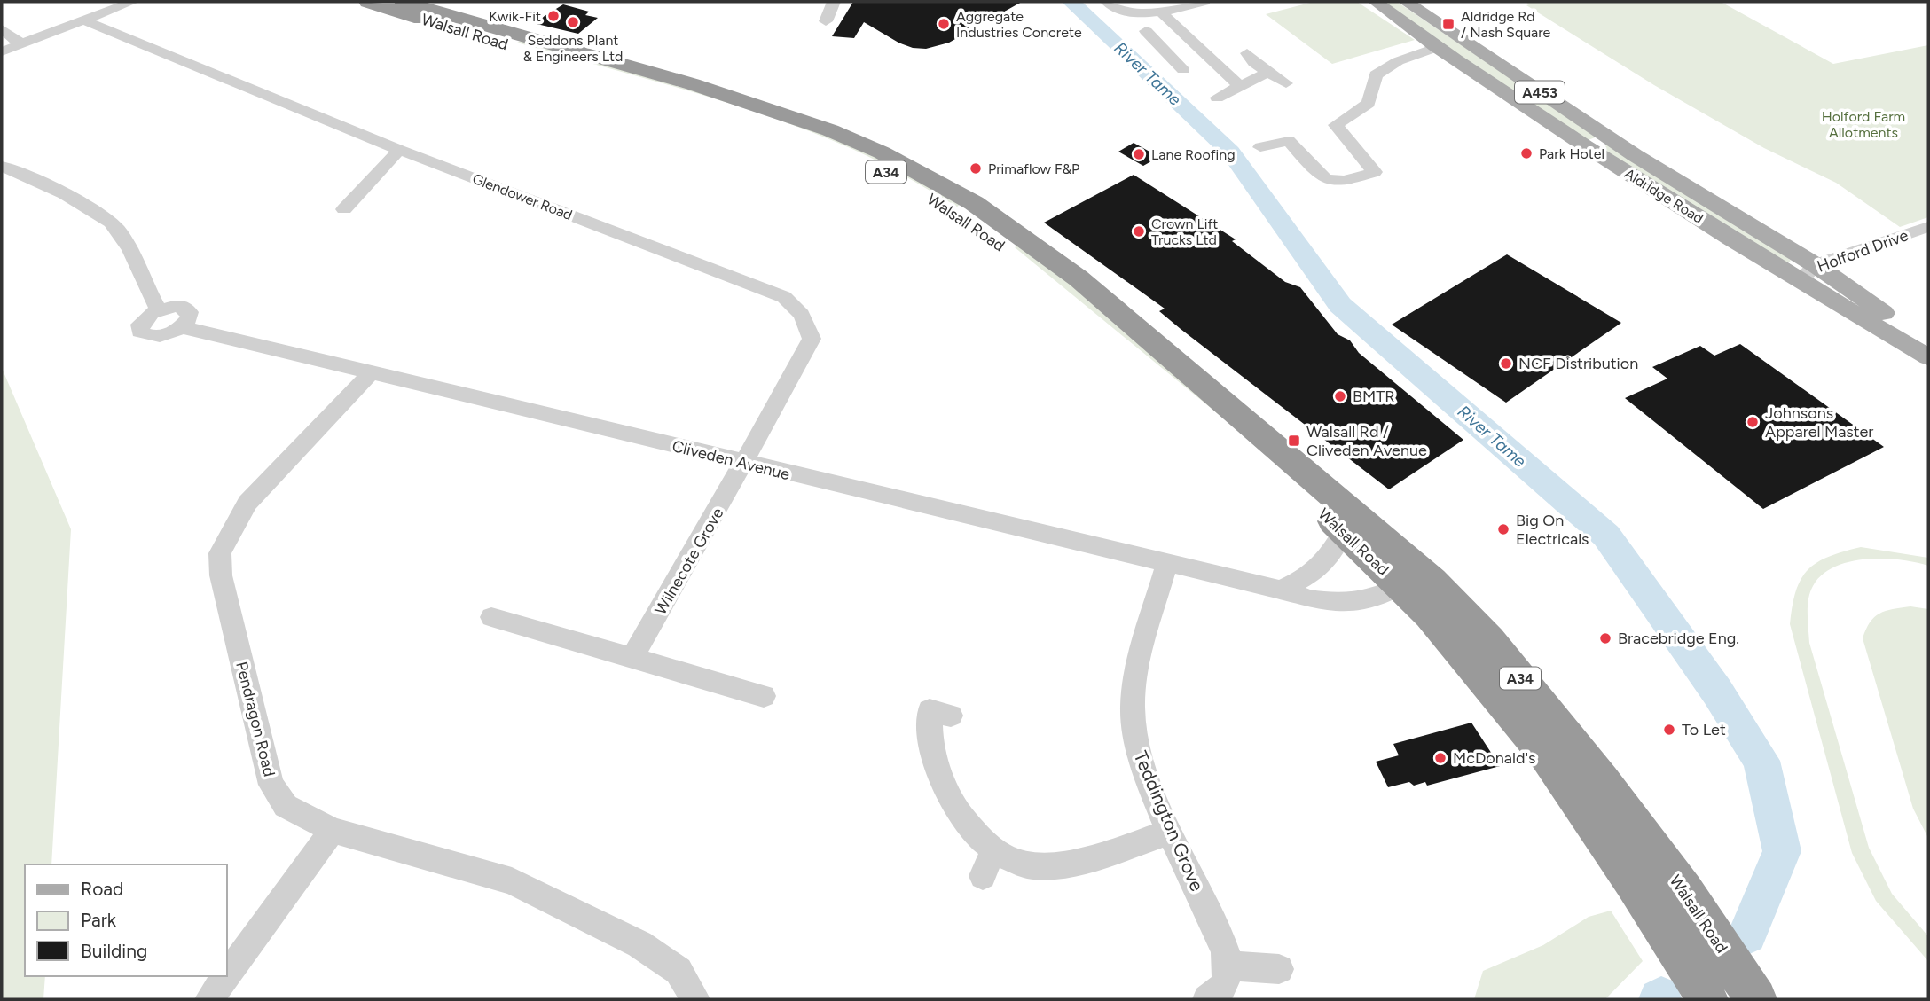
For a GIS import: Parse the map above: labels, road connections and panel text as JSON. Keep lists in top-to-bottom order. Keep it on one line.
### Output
{"streets":{"highway":["Walsall Road","A34"],"main road":["A453","Aldridge Road"],"street":["Glendower Road","Holford Drive","Cliveden Avenue","Wilnecote Grove","Pendragon Road","Teddington Grove"]},"crossings":[["Walsall Road","Cliveden Avenue"],["Aldridge Road","Holford Drive"],["Glendower Road","Cliveden Avenue"],["Glendower Road","Wilnecote Grove"],["Cliveden Avenue","Wilnecote Grove"],["Cliveden Avenue","Pendragon Road"],["Cliveden Avenue","Teddington Grove"]],"water":["River Tame"],"parks":["Holford Farm Allotments"],"places":{"other":["Kwik-Fit","Seddons Plant & Engineers Ltd","Aggregate Industries Concrete","Park Hotel","Lane Roofing","Primaflow F&P","Crown Lift Trucks Ltd","NCF Distribution","BMTR","Johnsons Apparel Master","Big On Electricals","Bracebridge Eng.","To Let","McDonald's"],"transit":["Aldridge Rd / Nash Square","Walsall Rd / Cliveden Avenue"]},"legend":["Road","Park","Building"]}
